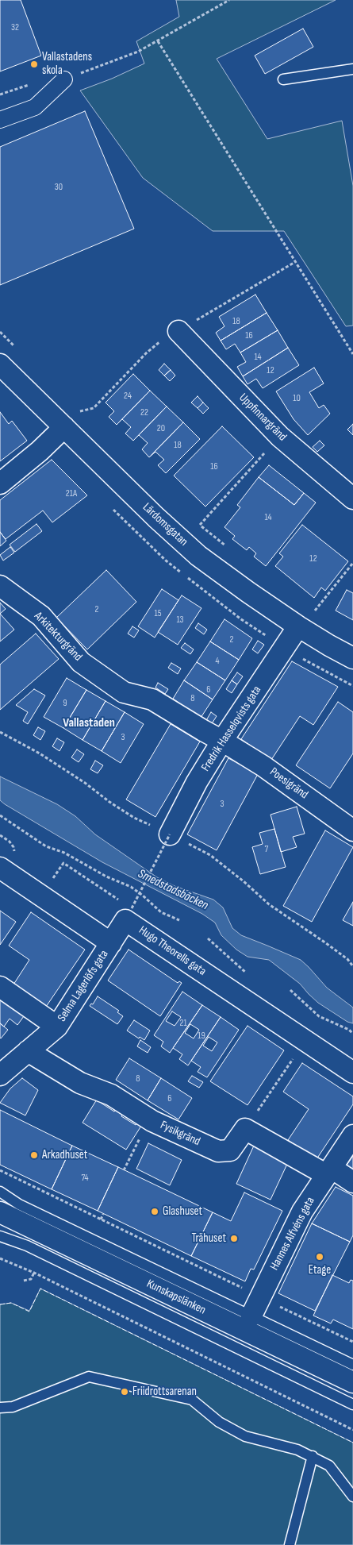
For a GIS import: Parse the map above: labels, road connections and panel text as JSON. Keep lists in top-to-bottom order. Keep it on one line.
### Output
{"streets":{"street":["Uppfinnargränd","Lärdomsgatan","Arkitekturgränd","Fredrik Hasselqvists gata","Poesigränd","Hugo Theorells gata","Selma Lagerlöfs gata","Fysikgränd","Hannes Alfvéns gata","Kunskapslänken"]},"crossings":[["Lärdomsgatan","Fredrik Hasselqvists gata"],["Arkitekturgränd","Fredrik Hasselqvists gata"],["Arkitekturgränd","Poesigränd"],["Fredrik Hasselqvists gata","Poesigränd"],["Hugo Theorells gata","Selma Lagerlöfs gata"],["Selma Lagerlöfs gata","Fysikgränd"]],"districts":["Vallastaden"],"water":["Smedstadsbäcken"],"places":["Vallastadens skola","Arkadhuset","Glashuset","Trähuset","Etage","Friidrottsarenan"],"house_numbers":["32","30","18","16","14","12","24","10","22","20","18","16","21A","14","12","2","15","13","2","4","6","8","9","3","3","7","21","19","8","6","74"]}
